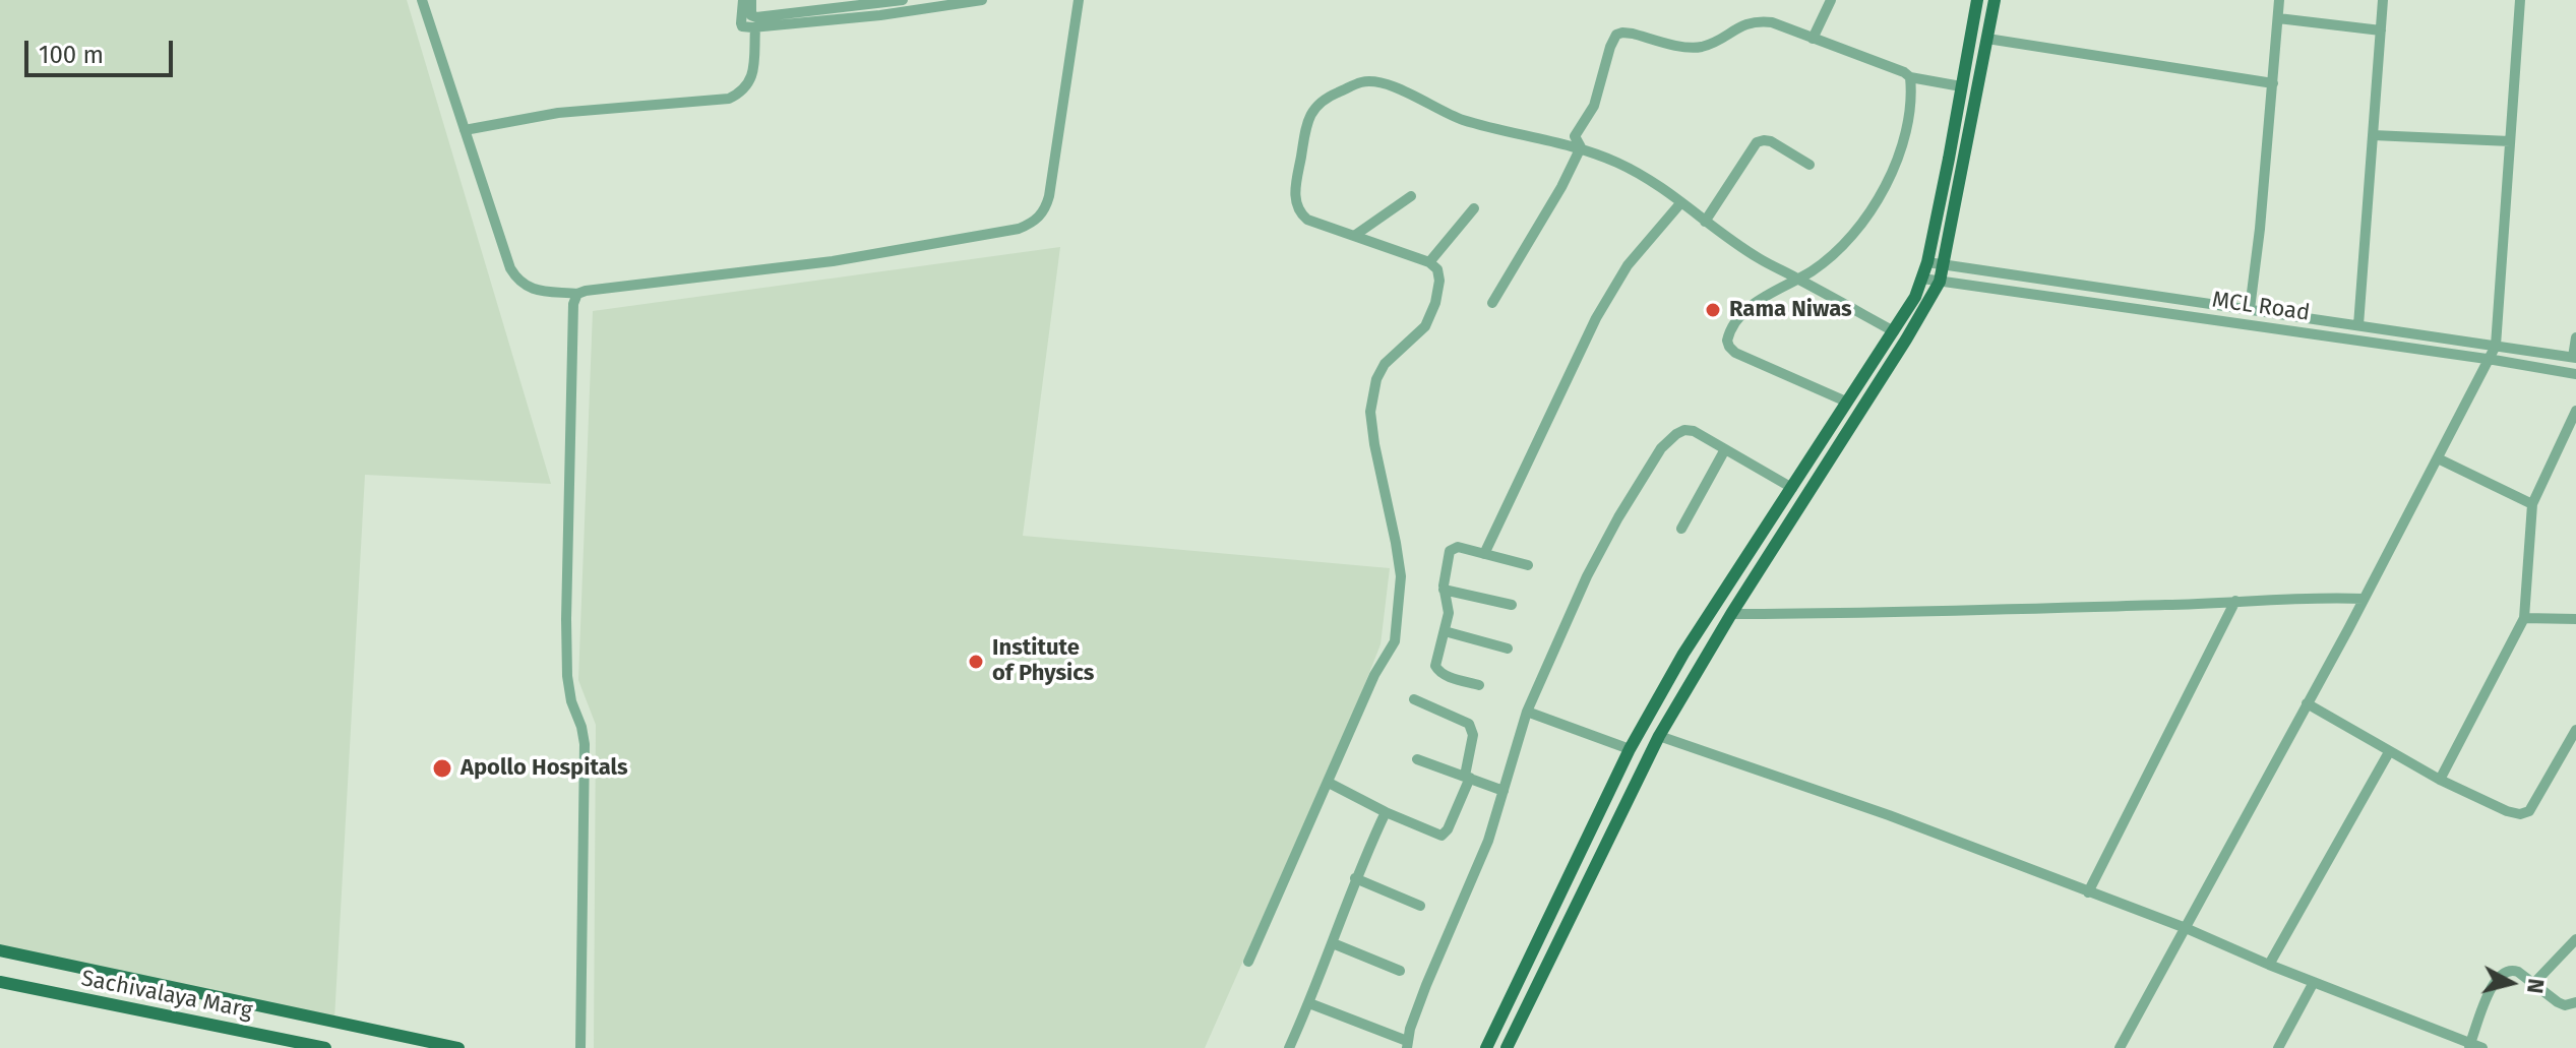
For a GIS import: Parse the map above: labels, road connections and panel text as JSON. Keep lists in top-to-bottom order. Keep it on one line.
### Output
{"streets":{"main road":["Sachivalaya Marg"],"street":["MCL Road"]},"places":["Rama Niwas","Institute of Physics","Apollo Hospitals"],"scale_bar":"100 m","north":"right"}
